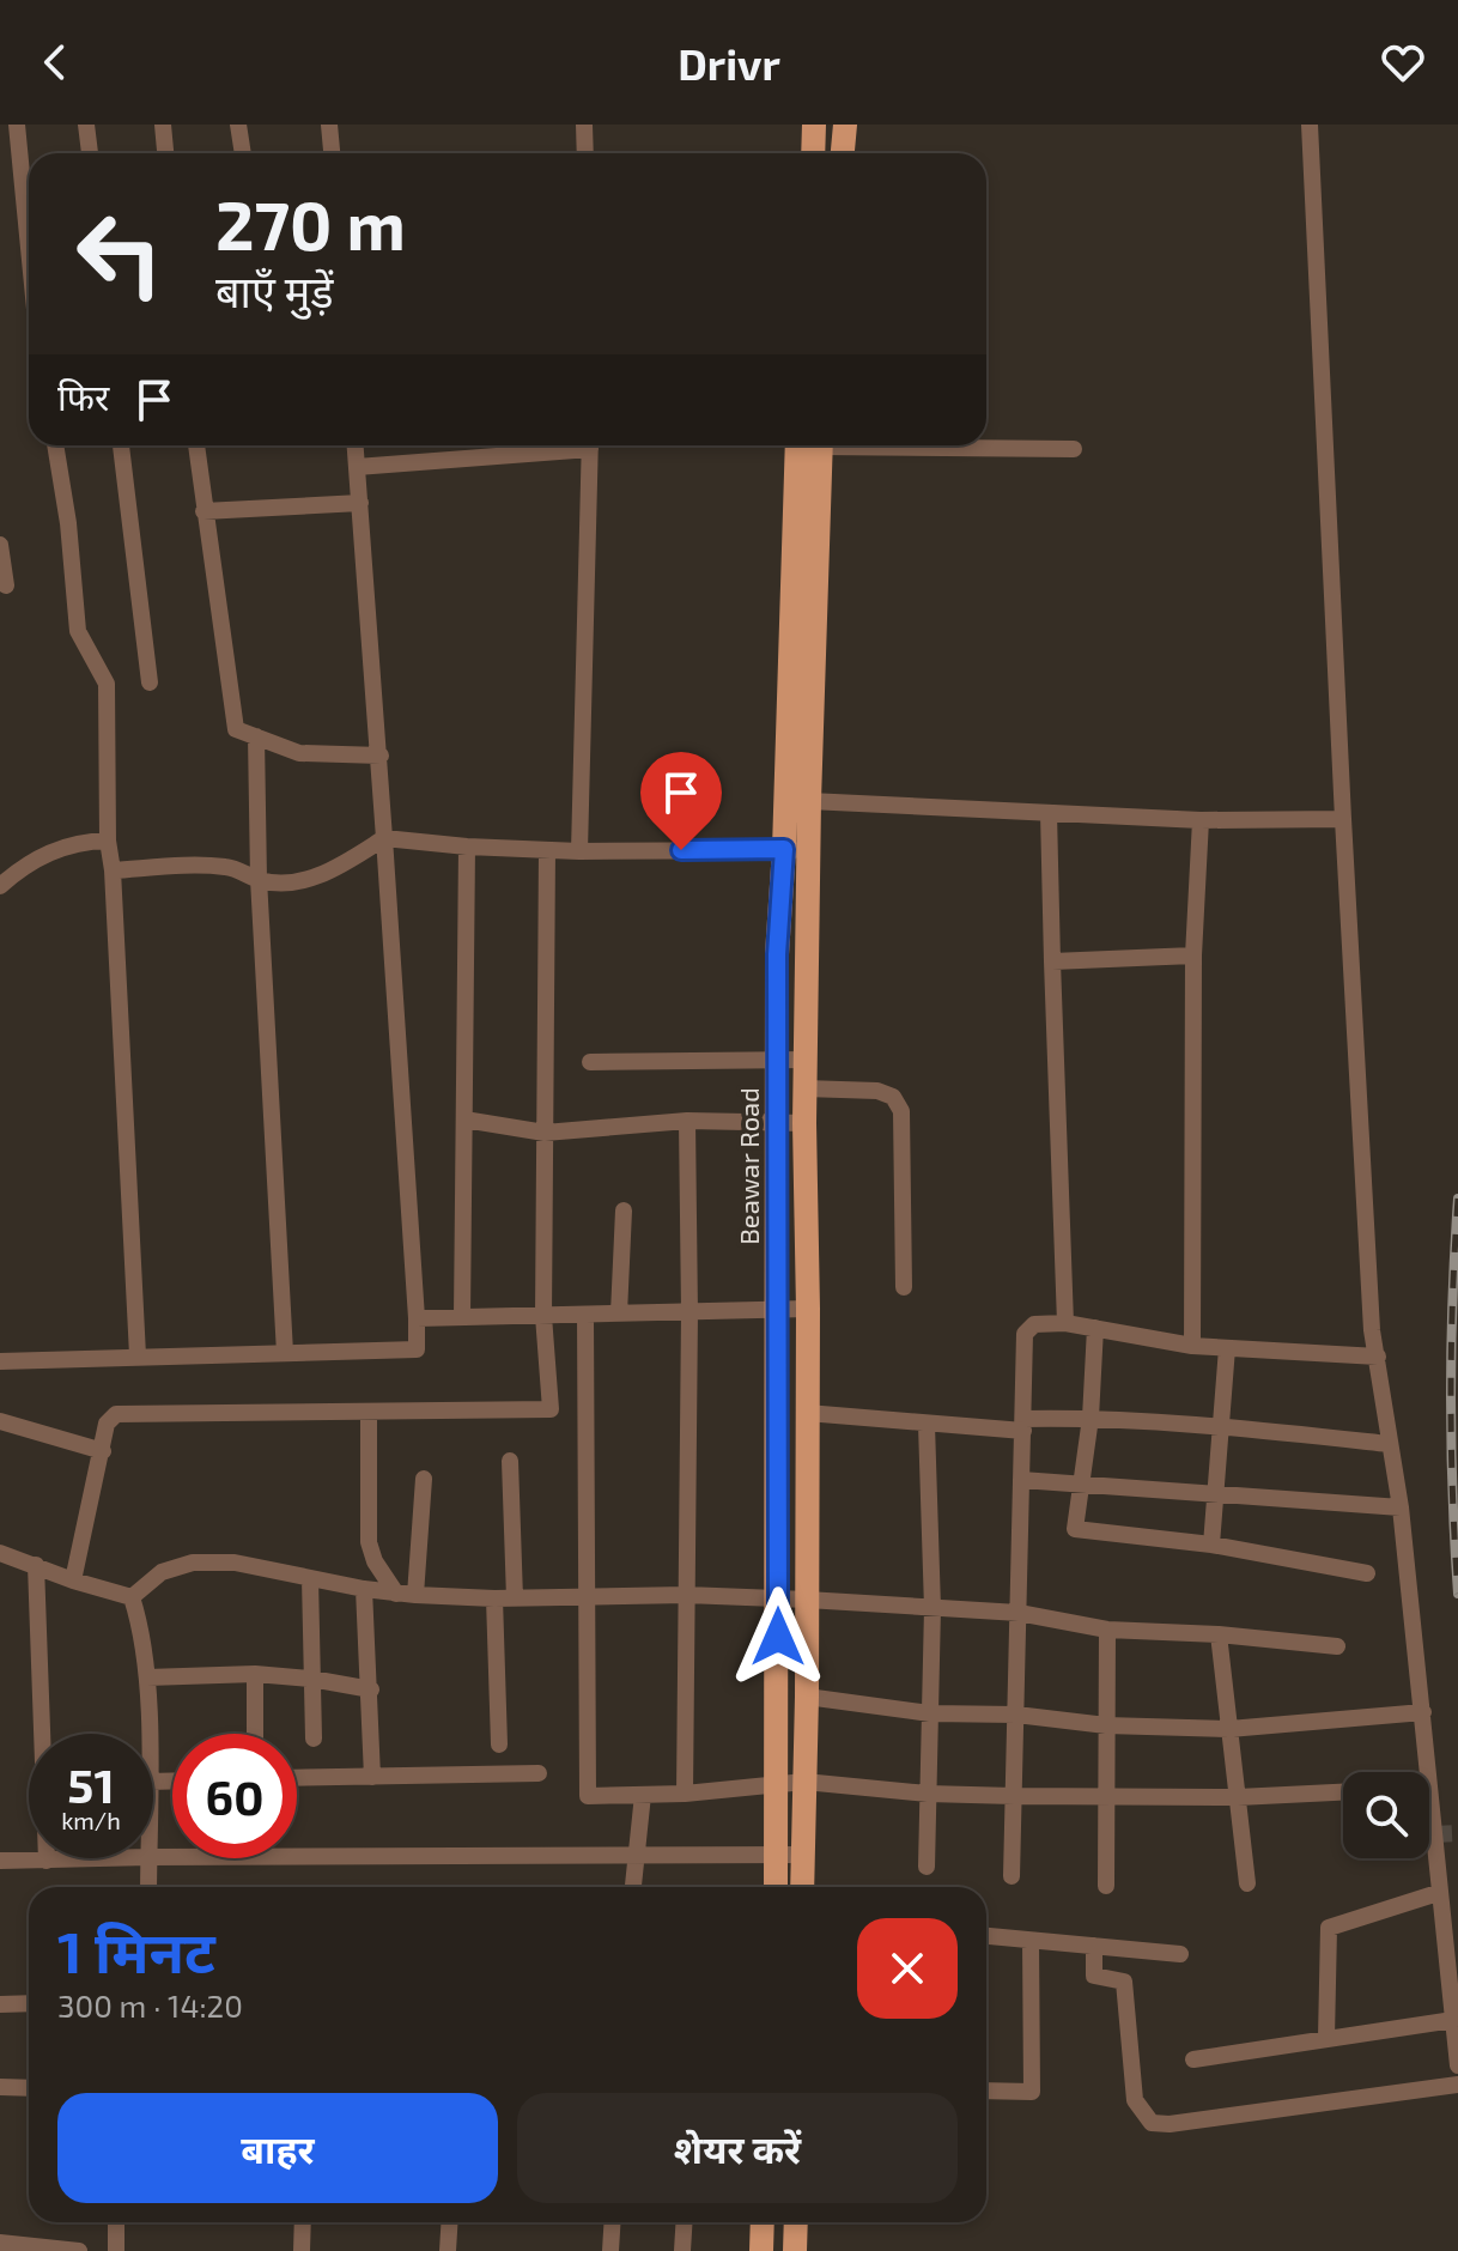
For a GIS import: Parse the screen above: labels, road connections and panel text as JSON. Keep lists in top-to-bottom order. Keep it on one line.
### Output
{"streets":{"main road":["Beawar Road"]},"page":{"header":"Drivr","turn":["270 m","बाएँ मुड़ें"],"then":"फिर","speed":"51 km/h","limit":"60","heading":["1 मिनट","300 m · 14:20"],"buttons":["बाहर","शेयर करें"]}}
